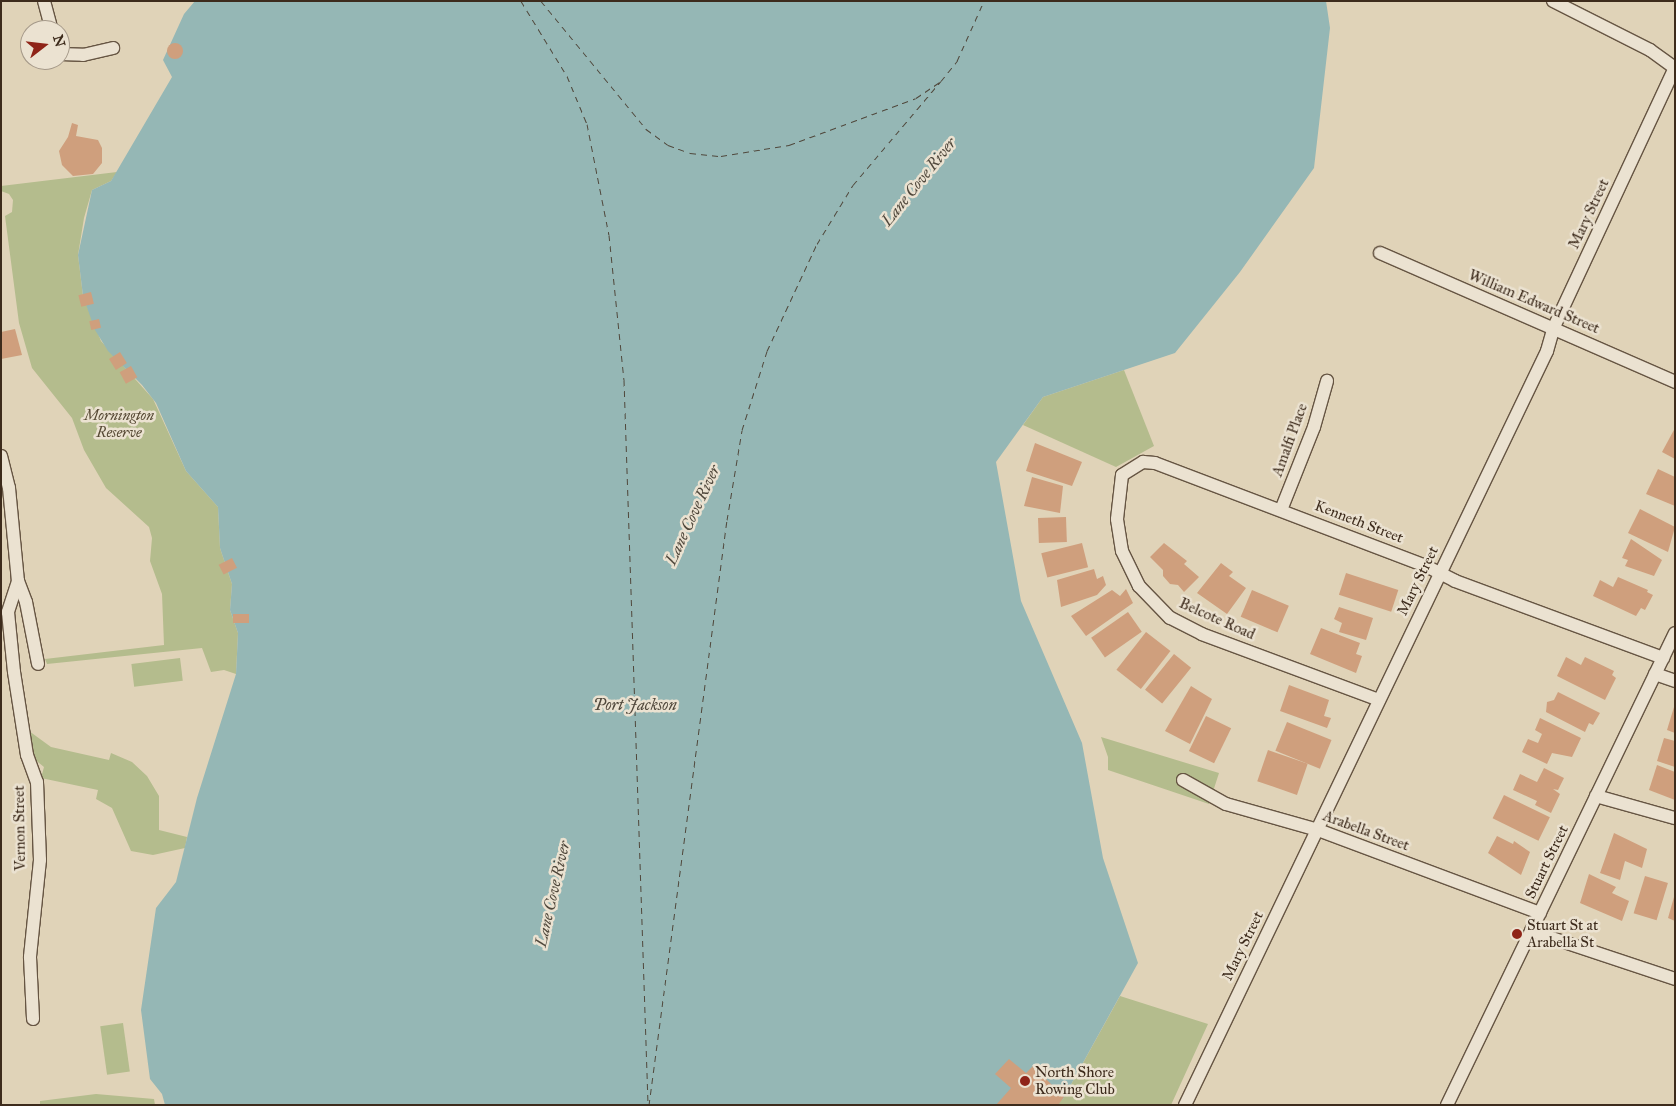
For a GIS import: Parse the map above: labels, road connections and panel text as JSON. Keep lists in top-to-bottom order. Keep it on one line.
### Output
{"streets":{"street":["Mary Street","William Edward Street","Amalfi Place","Kenneth Street","Belcote Road","Vernon Street","Arabella Street","Stuart Street"]},"crossings":[["Mary Street","William Edward Street"],["Mary Street","Kenneth Street"],["Mary Street","Belcote Road"],["Mary Street","Arabella Street"],["Amalfi Place","Kenneth Street"],["Kenneth Street","Belcote Road"],["Kenneth Street","Stuart Street"],["Arabella Street","Stuart Street"]],"water":["Lane Cove River","Port Jackson"],"parks":["Mornington Reserve"],"places":["Stuart St at Arabella St","North Shore Rowing Club"],"north":"right"}
